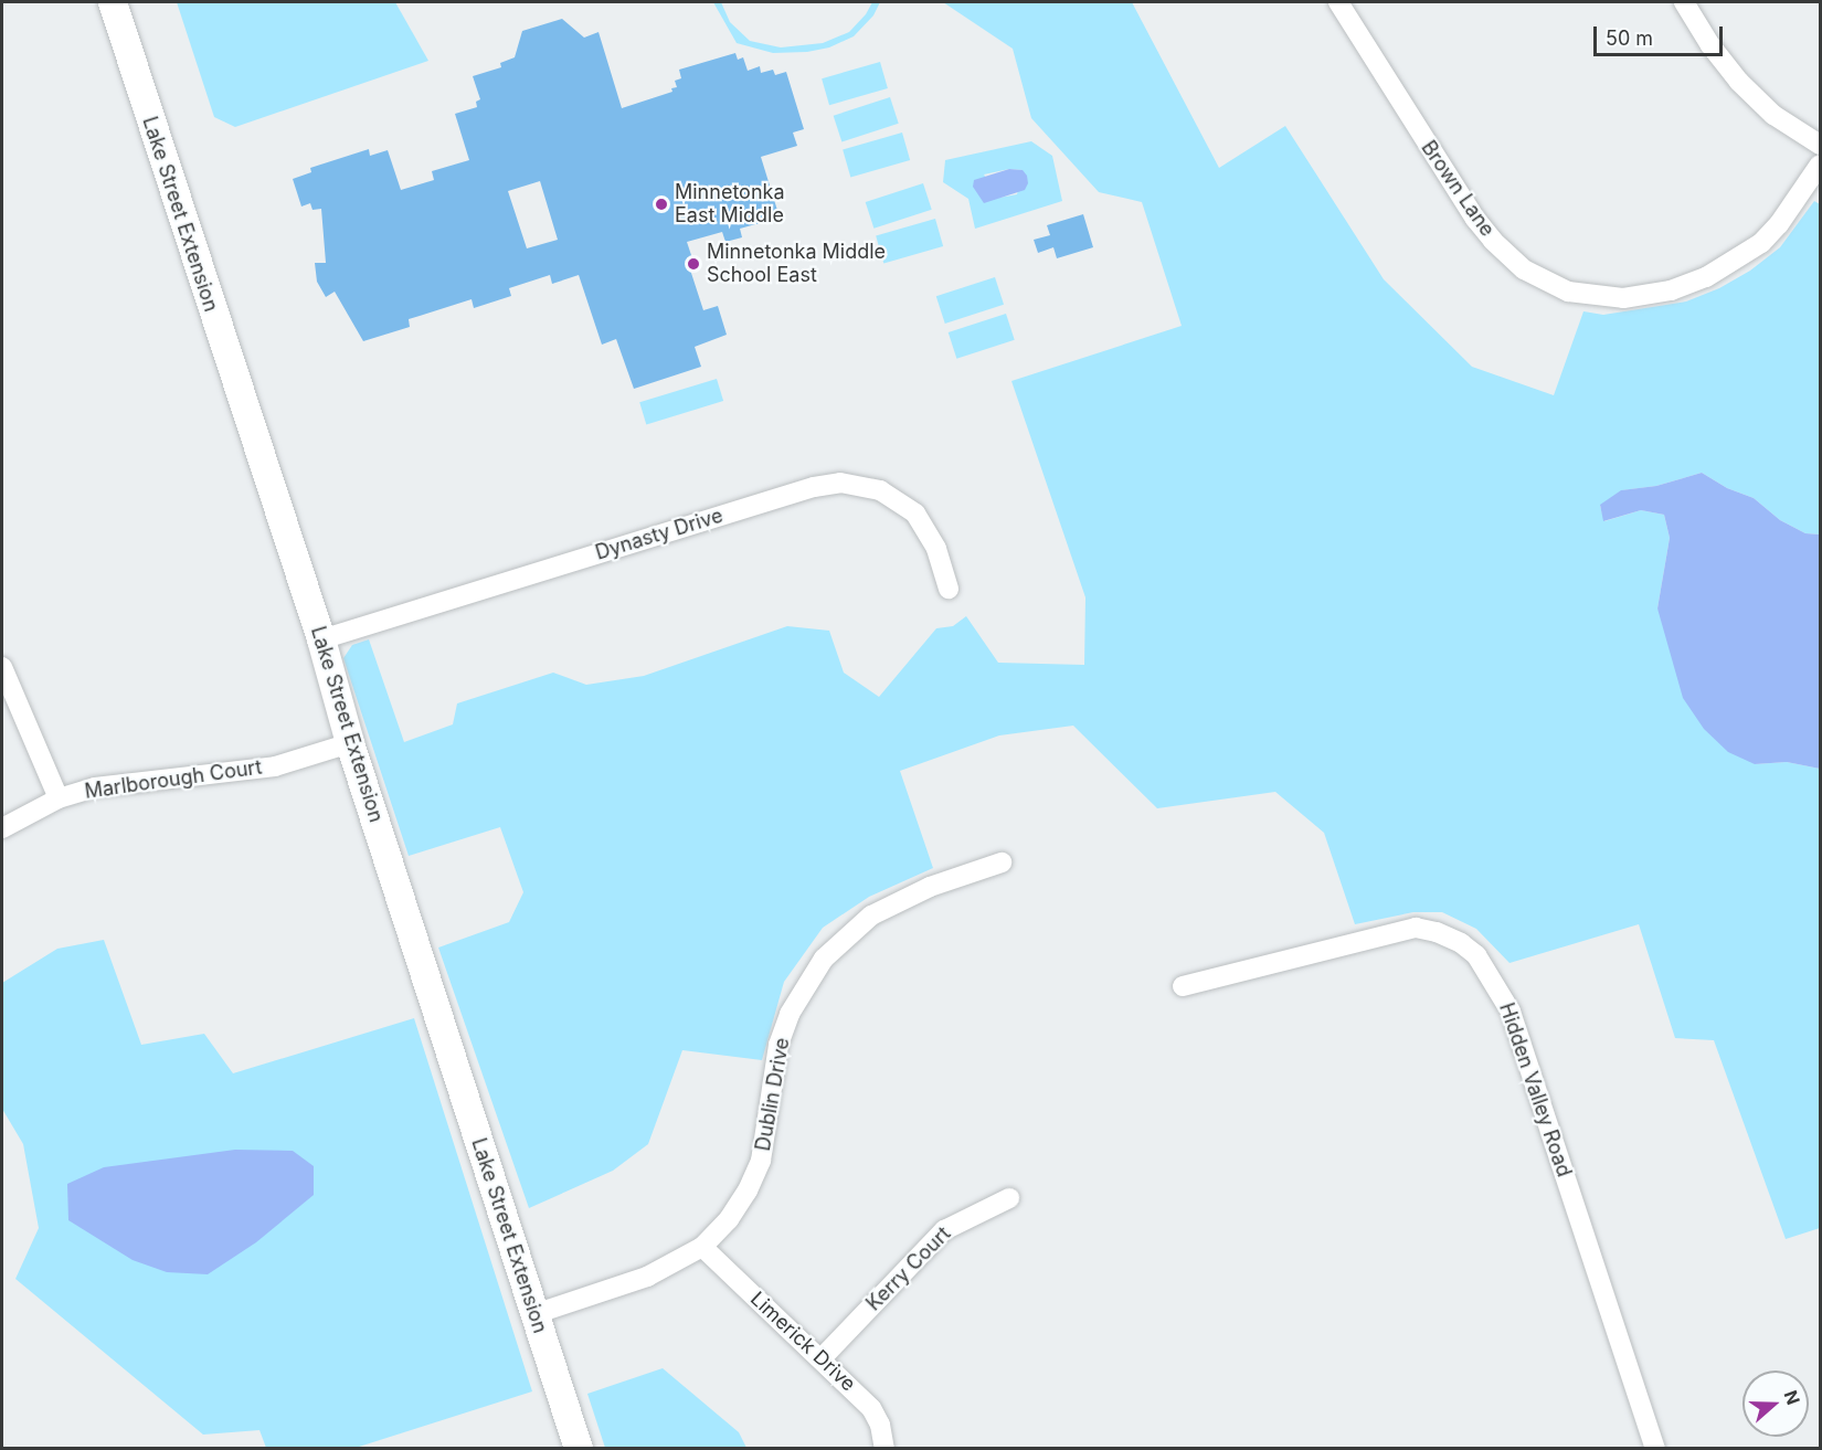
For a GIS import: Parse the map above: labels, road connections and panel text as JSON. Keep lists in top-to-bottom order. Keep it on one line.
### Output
{"streets":{"street":["Brown Lane","Lake Street Extension","Dynasty Drive","Marlborough Court","Hidden Valley Road","Dublin Drive","Kerry Court","Limerick Drive"]},"crossings":[["Lake Street Extension","Dynasty Drive"],["Lake Street Extension","Marlborough Court"],["Lake Street Extension","Dublin Drive"],["Dublin Drive","Limerick Drive"],["Kerry Court","Limerick Drive"]],"places":["Minnetonka East Middle","Minnetonka Middle School East"],"scale_bar":"50 m","north":"right"}
